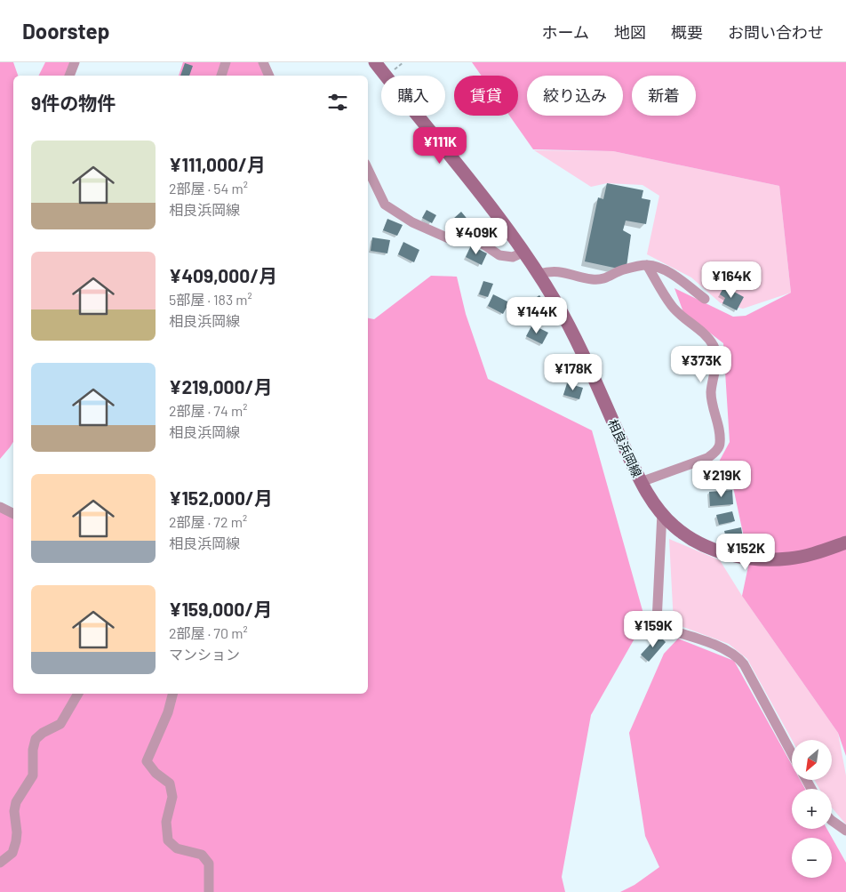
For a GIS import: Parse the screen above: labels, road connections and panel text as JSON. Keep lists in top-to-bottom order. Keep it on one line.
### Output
{"streets":{"main road":["相良浜岡線"]},"north":"bottom left","page":{"header":"Doorstep","nav":["ホーム","地図","概要","お問い合わせ"],"chip":["購入","賃貸","絞り込み","新着"],"heading":"9件の物件","price":["¥111K","¥409K","¥164K","¥144K","¥373K","¥178K","¥219K","¥152K","¥159K"],"list":[{"name":"¥111,000/月","note":"2部屋 · 54 m² · 相良浜岡線"},{"name":"¥409,000/月","note":"5部屋 · 183 m² · 相良浜岡線"},{"name":"¥219,000/月","note":"2部屋 · 74 m² · 相良浜岡線"},{"name":"¥152,000/月","note":"2部屋 · 72 m² · 相良浜岡線"},{"name":"¥159,000/月","note":"2部屋 · 70 m² · マンション"}],"map_buttons":["+","−"]}}
